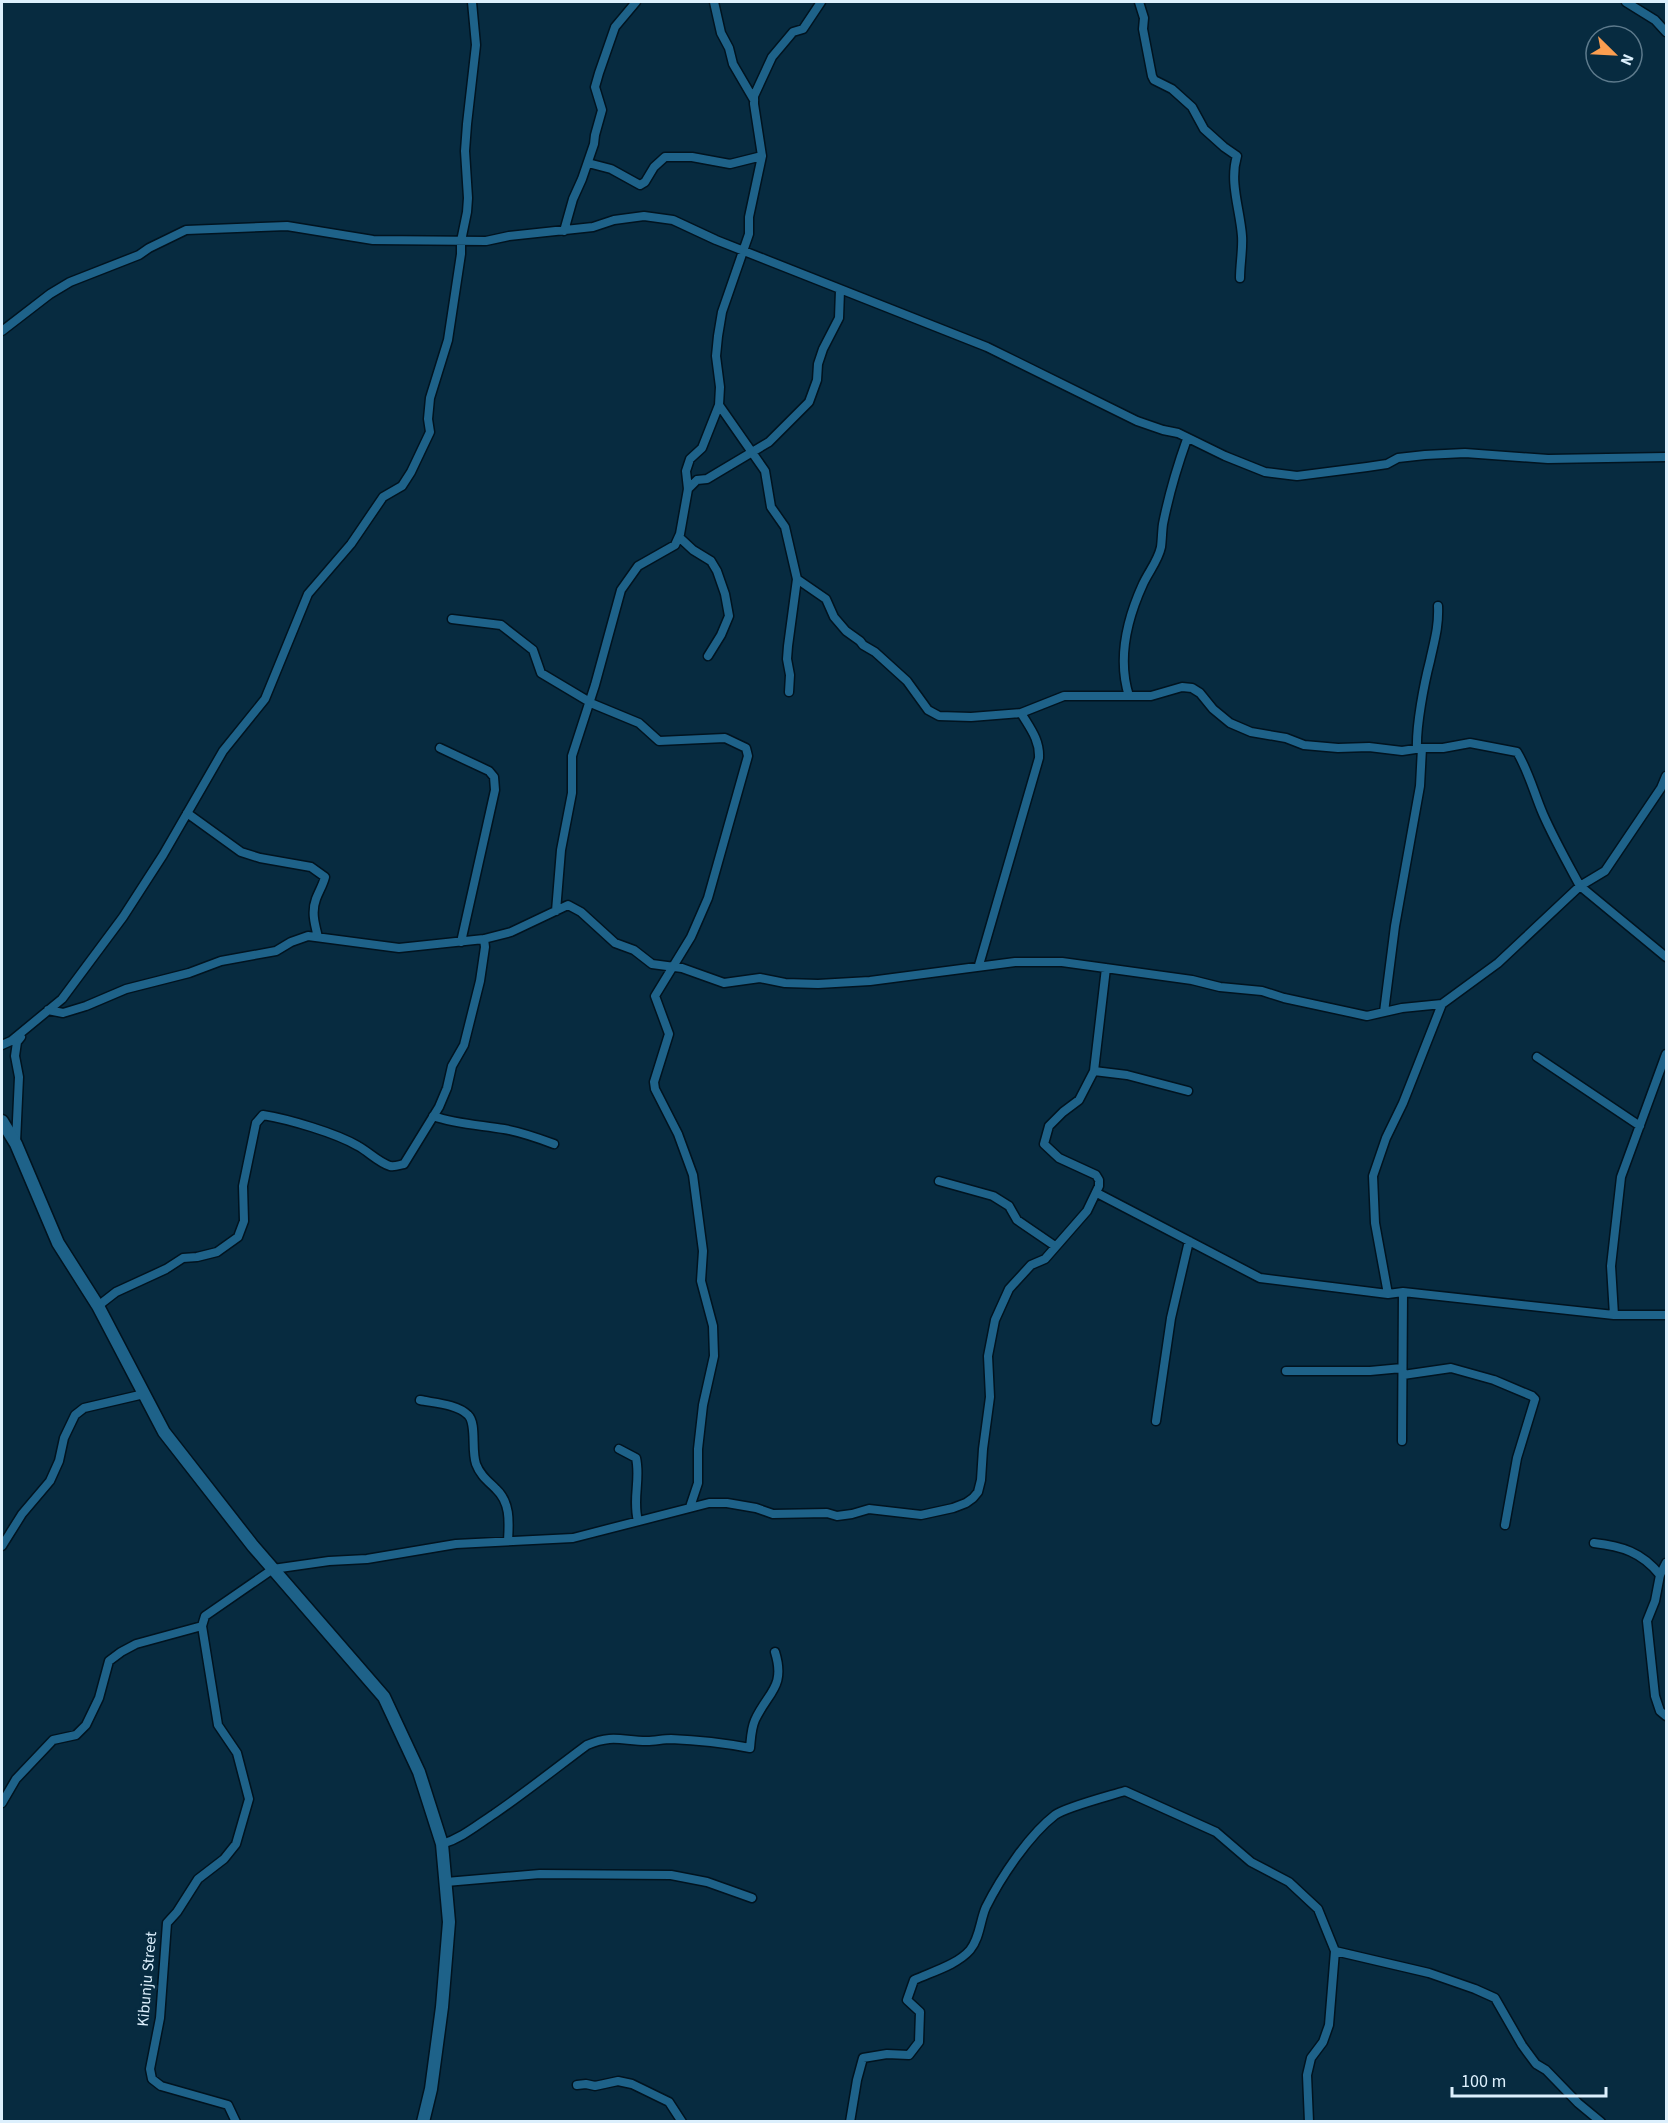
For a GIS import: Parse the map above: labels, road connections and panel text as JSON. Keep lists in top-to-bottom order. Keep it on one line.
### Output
{"streets":{"street":["Kibunju Street"]},"scale_bar":"100 m","north":"bottom right"}
